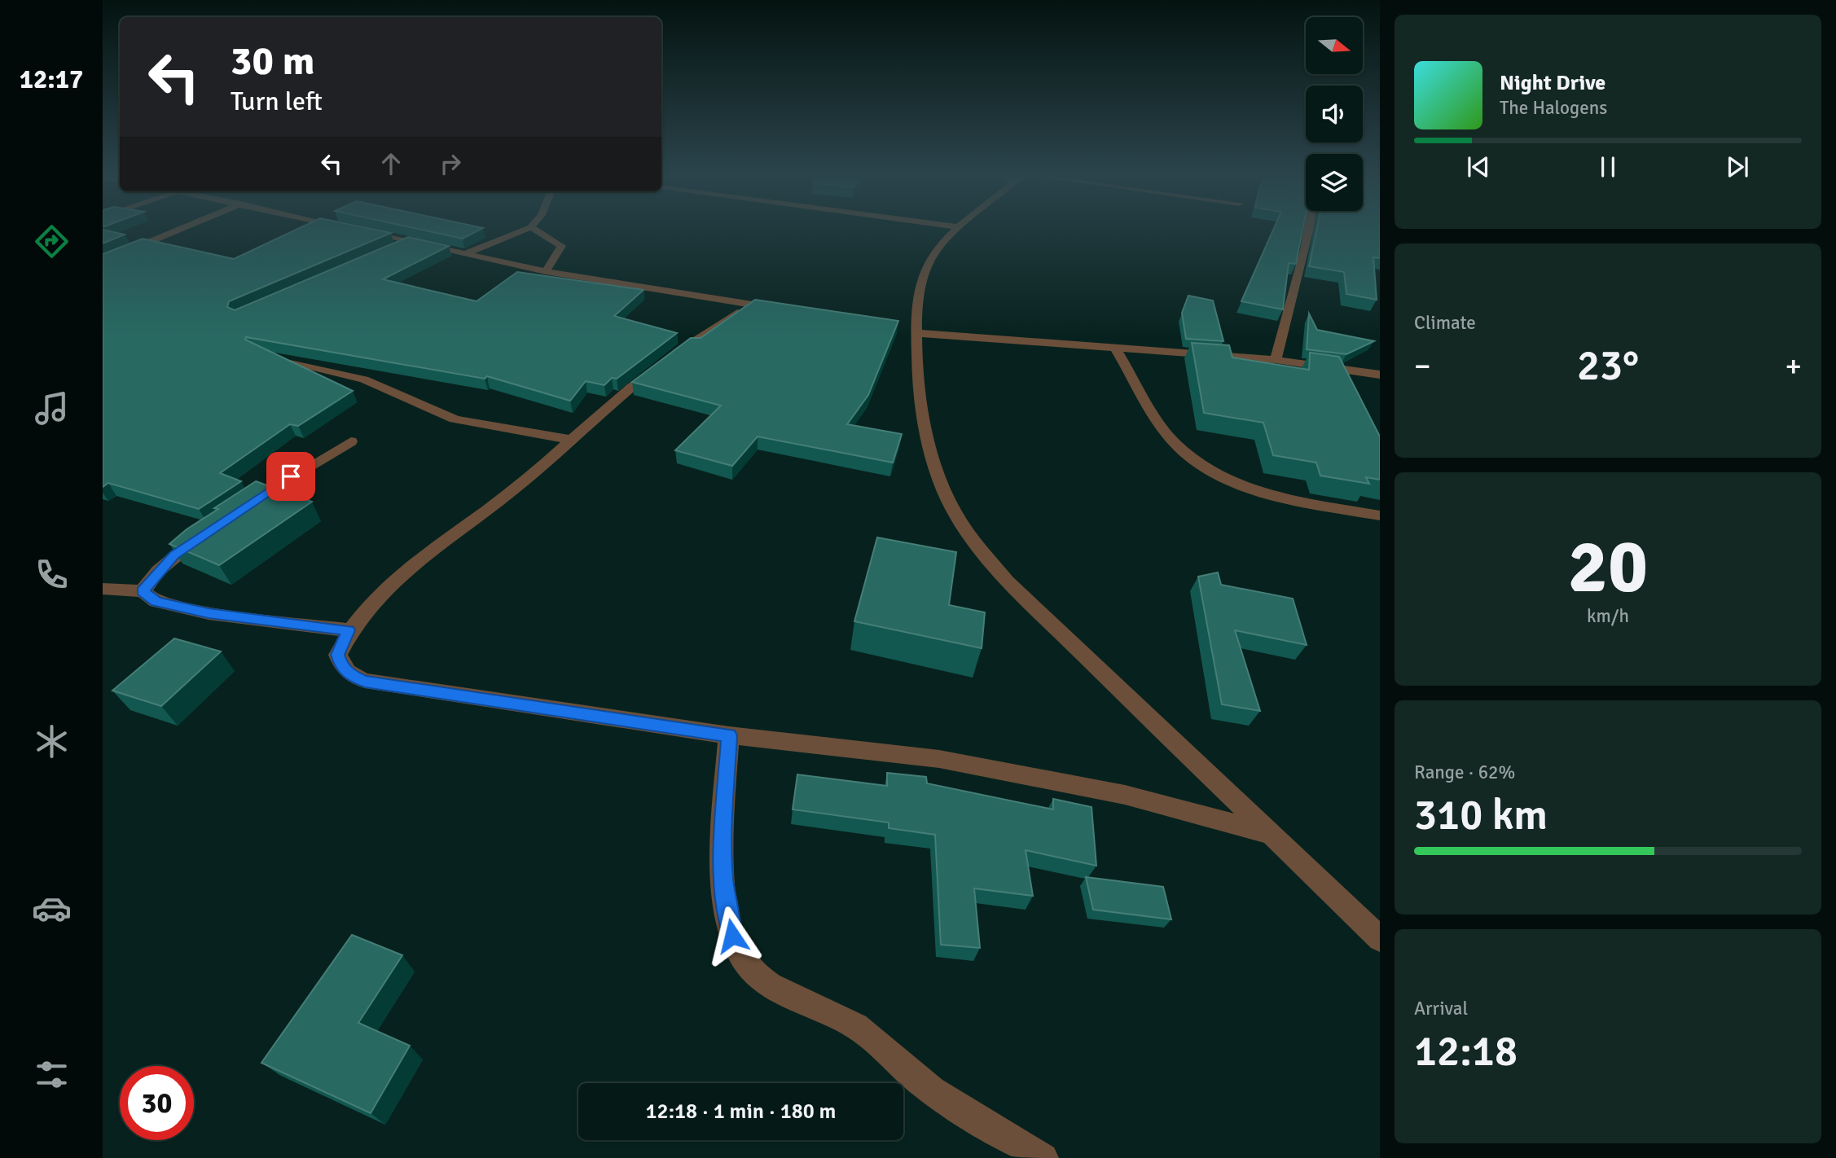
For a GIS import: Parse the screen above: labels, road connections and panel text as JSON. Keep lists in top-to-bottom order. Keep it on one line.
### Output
{"north":"right","page":{"tabs":"12:17","turn":["30 m","Turn left"],"song":["Night Drive","The Halogens"],"tile":["Climate",["20","km/h"],["Range · 62%","310 km"],["Arrival","12:18"]],"heat":["−","23°","+"],"limit":"30","trip":"12:18 · 1 min · 180 m"}}
